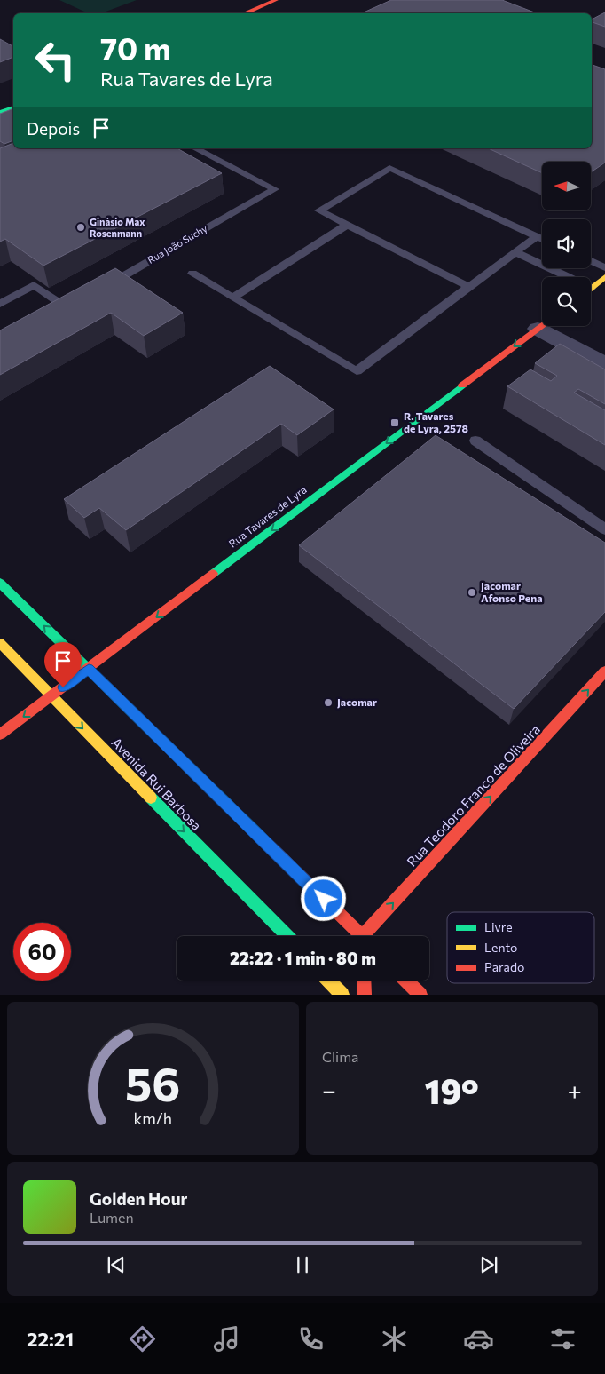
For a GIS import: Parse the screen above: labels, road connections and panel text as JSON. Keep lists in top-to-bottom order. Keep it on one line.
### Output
{"streets":{"main road":["Rua Tavares de Lyra","Avenida Rui Barbosa","Rua Teodoro Franco de Oliveira"],"lane":["Rua João Suchy"]},"crossings":[["Rua Tavares de Lyra","Avenida Rui Barbosa"]],"one_way":["Rua Tavares de Lyra","Rua Teodoro Franco de Oliveira"],"places":{"other":["Ginásio Max Rosenmann","Jacomar Afonso Pena","Jacomar"],"transit":["R. Tavares de Lyra, 2578"]},"legend":["Livre","Lento","Parado"],"north":"left","page":{"turn":["70 m","Rua Tavares de Lyra"],"then":"Depois","limit":"60","trip":"22:22 · 1 min · 80 m","tile":"Clima","heat":["−","19°","+"],"song":["Golden Hour","Lumen"],"tabs":"22:21","gauge":["56","km/h"]}}
